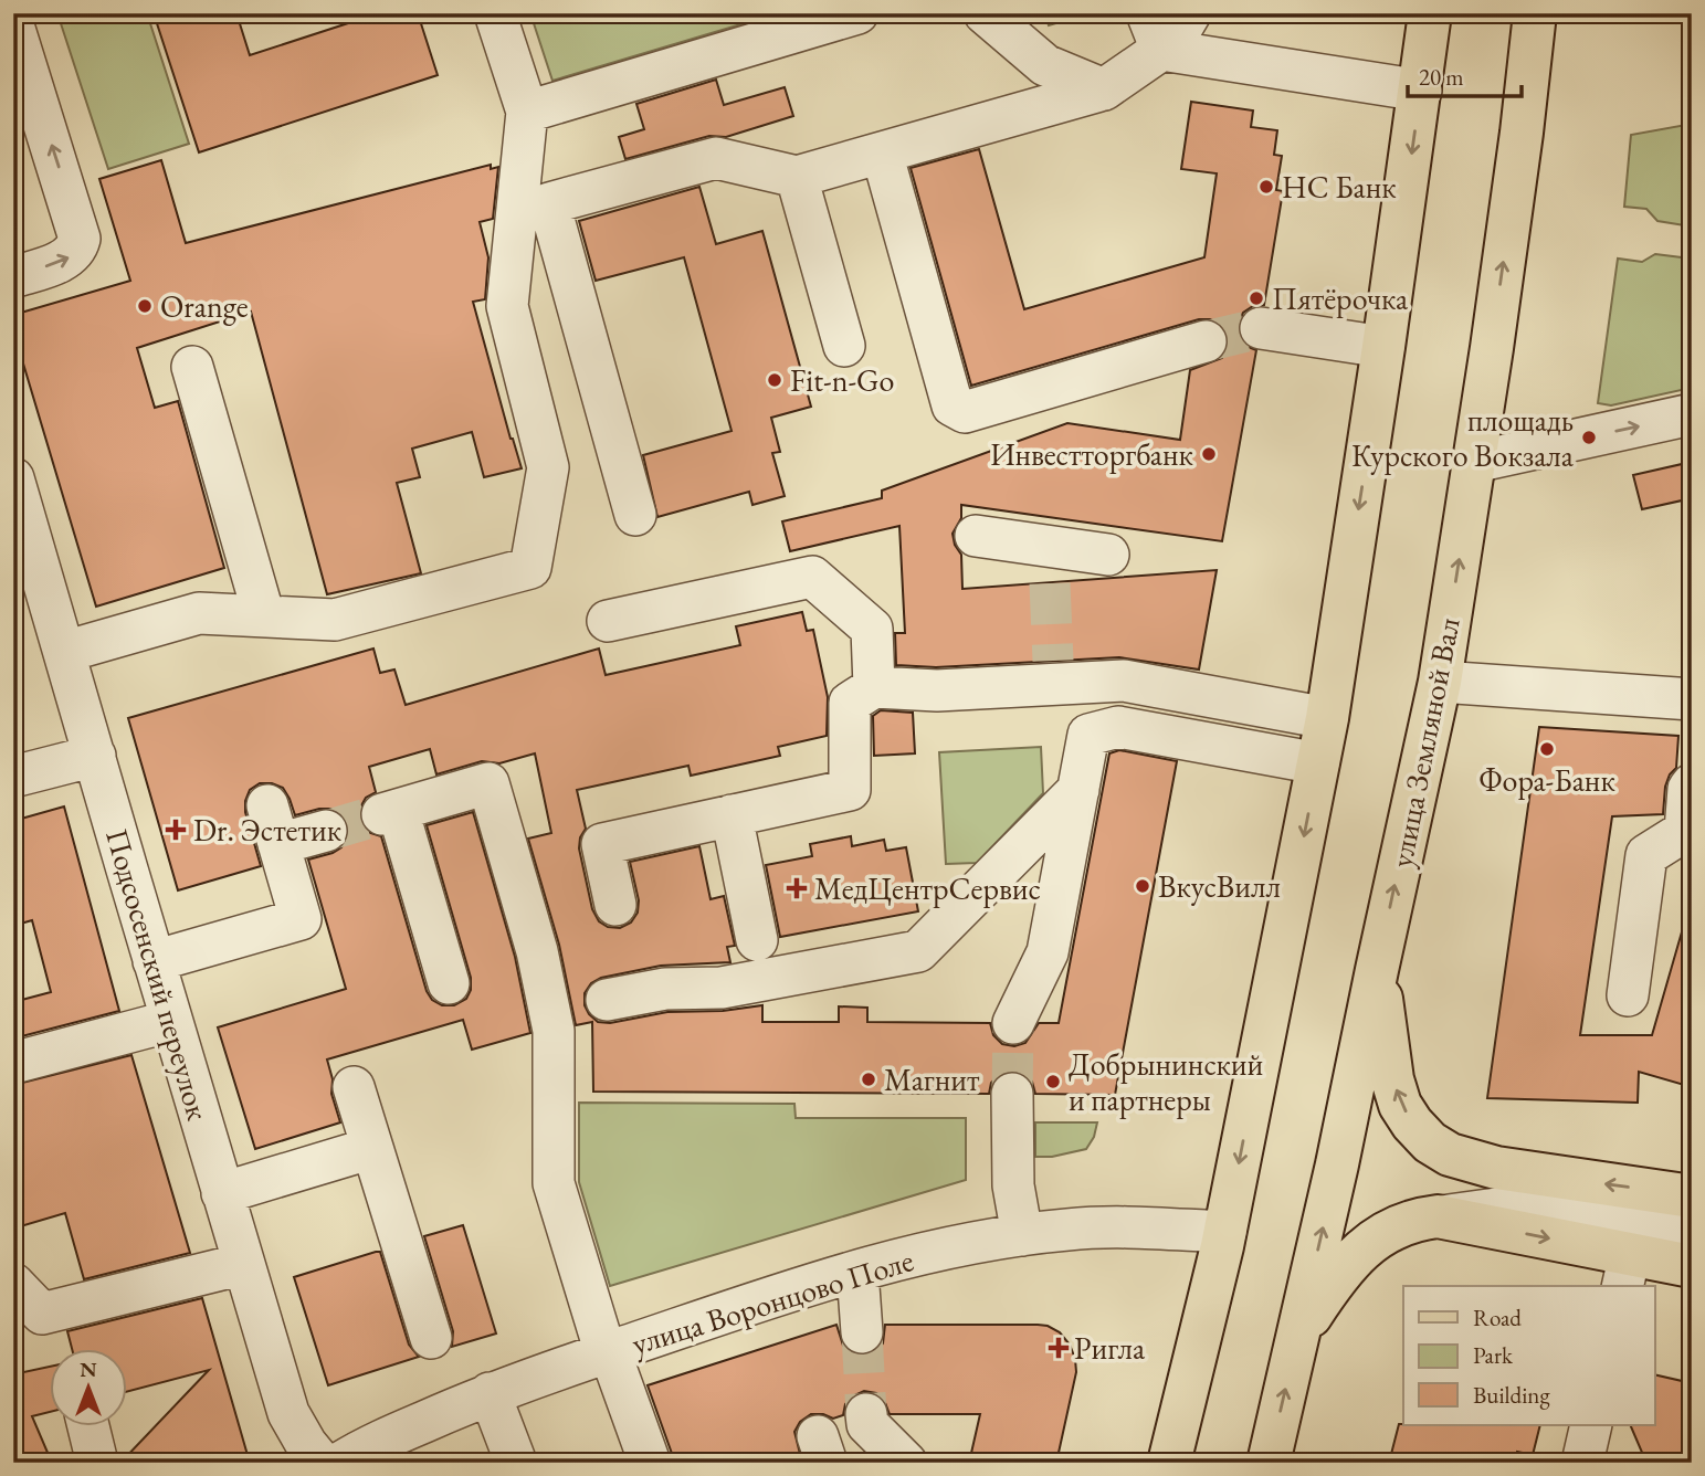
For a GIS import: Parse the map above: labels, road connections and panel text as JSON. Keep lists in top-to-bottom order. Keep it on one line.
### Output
{"streets":{"main road":["улица Земляной Вал"],"street":["Подсосенский переулок","улица Воронцово Поле"]},"places":{"other":["НС Банк","Пятёрочка","Orange","Fit-n-Go","площадь Курского Вокзала","Инвестторгбанк","Фора-Банк","ВкусВилл","Магнит","Добрынинский и партнеры"],"health":["Dr. Эстетик","МедЦентрСервис","Ригла"]},"legend":["Road","Park","Building"],"scale_bar":"20 m","north":"top"}
